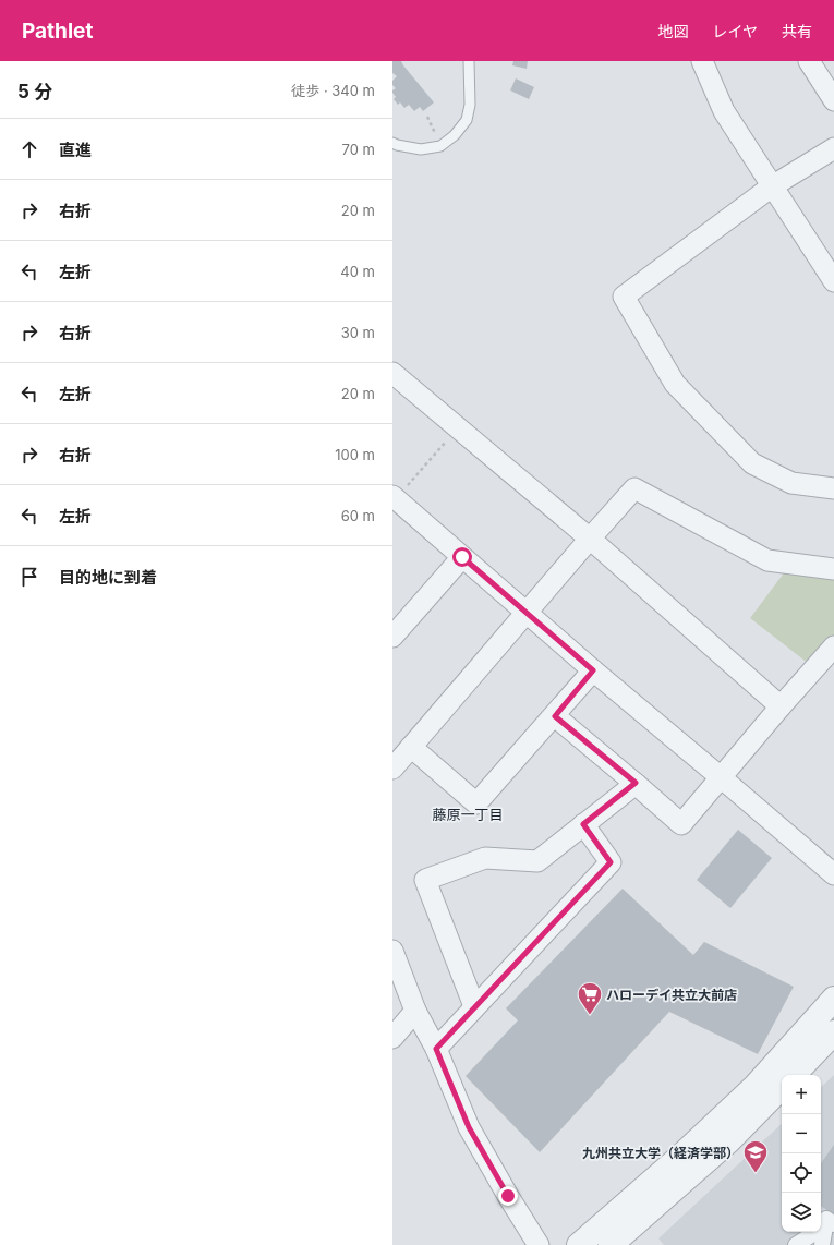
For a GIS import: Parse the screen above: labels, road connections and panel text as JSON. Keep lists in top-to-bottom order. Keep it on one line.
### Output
{"districts":["藤原一丁目"],"places":{"supermarket":["ハローデイ共立大前店"],"school or university":["九州共立大学（経済学部）"]},"page":{"header":"Pathlet","nav":["地図","レイヤ","共有"],"heading":["5 分","徒歩 · 340 m"],"list":[["直進","70 m"],["右折","20 m"],["左折","40 m"],["右折","30 m"],["左折","20 m"],["右折","100 m"],["左折","60 m"],"目的地に到着"],"map_buttons":["+","−"]}}
